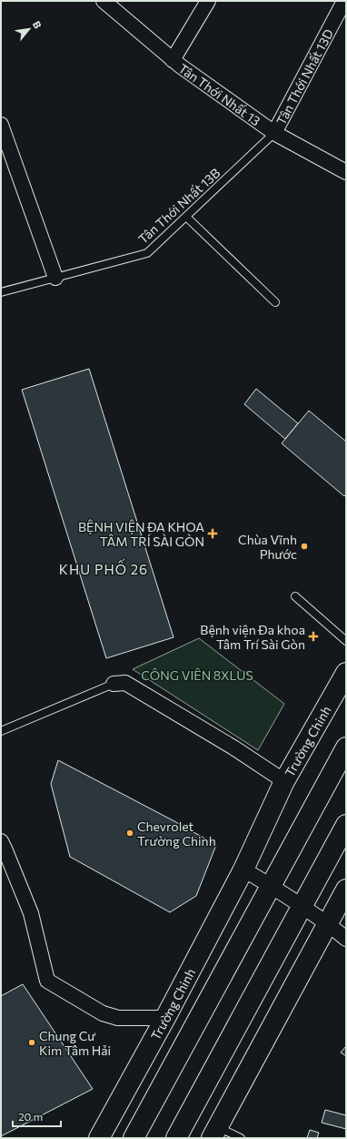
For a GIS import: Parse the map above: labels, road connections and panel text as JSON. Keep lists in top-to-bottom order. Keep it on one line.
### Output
{"streets":{"main road":["Trường Chinh"],"street":["Tân Thới Nhất 13D","Tân Thới Nhất 13"],"lane":["Tân Thới Nhất 13B"]},"crossings":[["Tân Thới Nhất 13D","Tân Thới Nhất 13"],["Tân Thới Nhất 13D","Tân Thới Nhất 13B"],["Tân Thới Nhất 13","Tân Thới Nhất 13B"]],"districts":["KHU PHỐ 26"],"parks":["CÔNG VIÊN 8XLUS"],"places":{"health":["BỆNH VIỆN ĐA KHOA TÂM TRÍ SÀI GÒN","Bệnh viện Đa khoa Tâm Trí Sài Gòn"],"other":["Chùa Vĩnh Phước","Chevrolet Trường Chinh","Chung Cư Kim Tâm Hải"]},"scale_bar":"20 m","north":"top right"}
